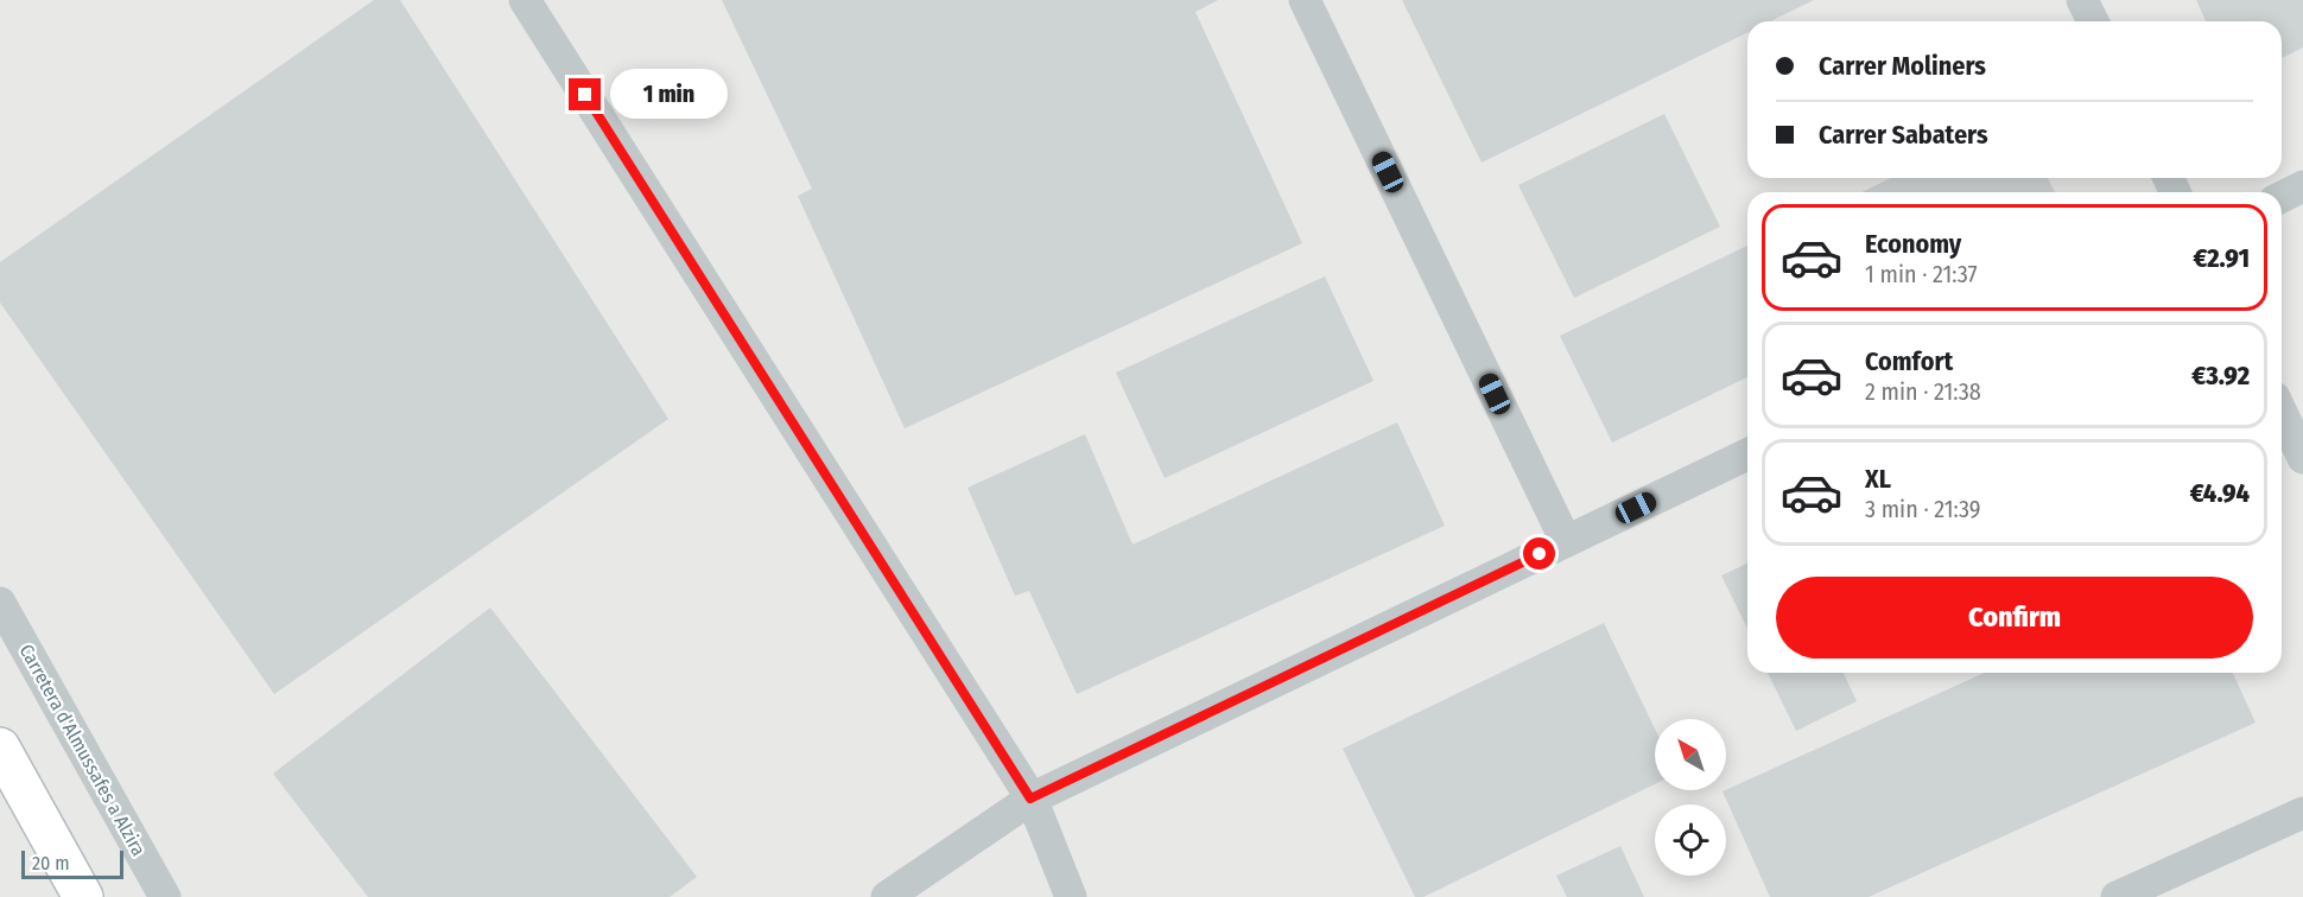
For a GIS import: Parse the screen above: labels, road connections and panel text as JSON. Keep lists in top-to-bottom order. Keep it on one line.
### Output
{"streets":{"street":["Carretera d'Almussafes a Alzira"]},"scale_bar":"20 m","north":"top left","page":{"banner":["Carrer Moliners","Carrer Sabaters"],"bubble":"1 min","list":[{"name":"Economy","note":"1 min · 21:37","value":"€2.91"},{"name":"Comfort","note":"2 min · 21:38","value":"€3.92"},{"name":"XL","note":"3 min · 21:39","value":"€4.94"}],"buttons":"Confirm","scale":"20 m"}}
